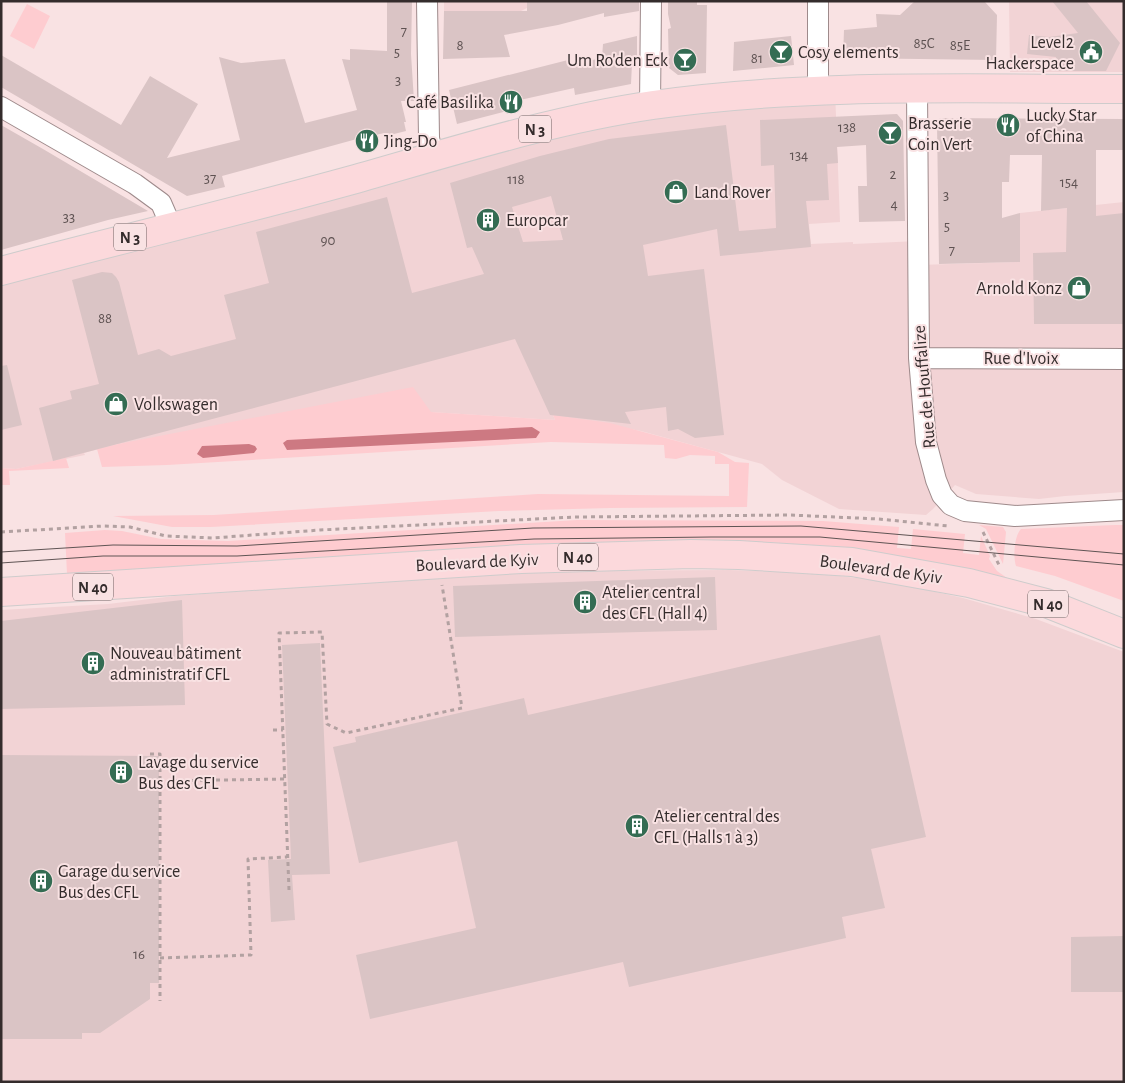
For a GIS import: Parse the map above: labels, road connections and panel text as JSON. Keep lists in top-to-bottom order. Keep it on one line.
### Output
{"streets":{"main road":["N 3","N 40","Boulevard de Kyiv"],"street":["Rue d'Ivoix","Rue de Houffalize"]},"crossings":[["N 3","Rue de Houffalize"],["Rue d'Ivoix","Rue de Houffalize"]],"places":{"bar":["Cosy elements","Um Ro'den Eck","Brasserie Coin Vert"],"public building":["Level2 Hackerspace"],"restaurant":["Café Basilika","Lucky Star of China","Jing-Do"],"shop":["Land Rover","Arnold Konz","Volkswagen"],"building":["Europcar","Atelier central des CFL (Hall 4)","Nouveau bâtiment administratif CFL","Lavage du service Bus des CFL","Atelier central des CFL (Halls 1 à 3)","Garage du service Bus des CFL"]},"house_numbers":["7","85C","8","85E","5","81","3","138","134","2","37","118","154","3","4","33","5","90","7","88","16"]}
